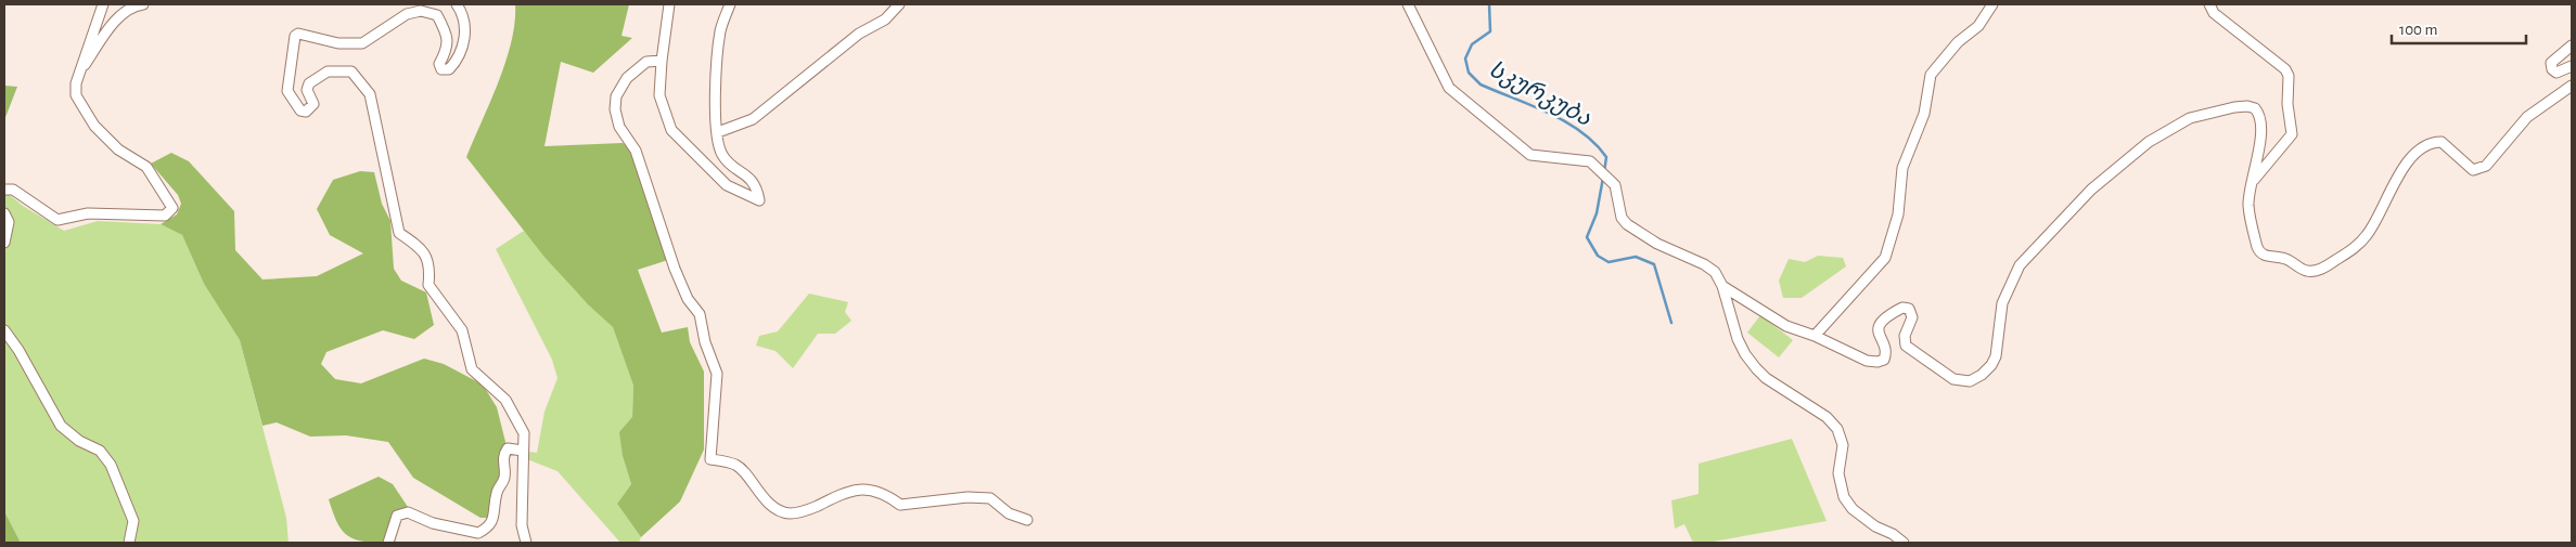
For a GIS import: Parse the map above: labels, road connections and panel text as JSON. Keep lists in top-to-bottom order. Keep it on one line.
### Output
{"water":["სკურკუბა"],"scale_bar":"100 m"}
